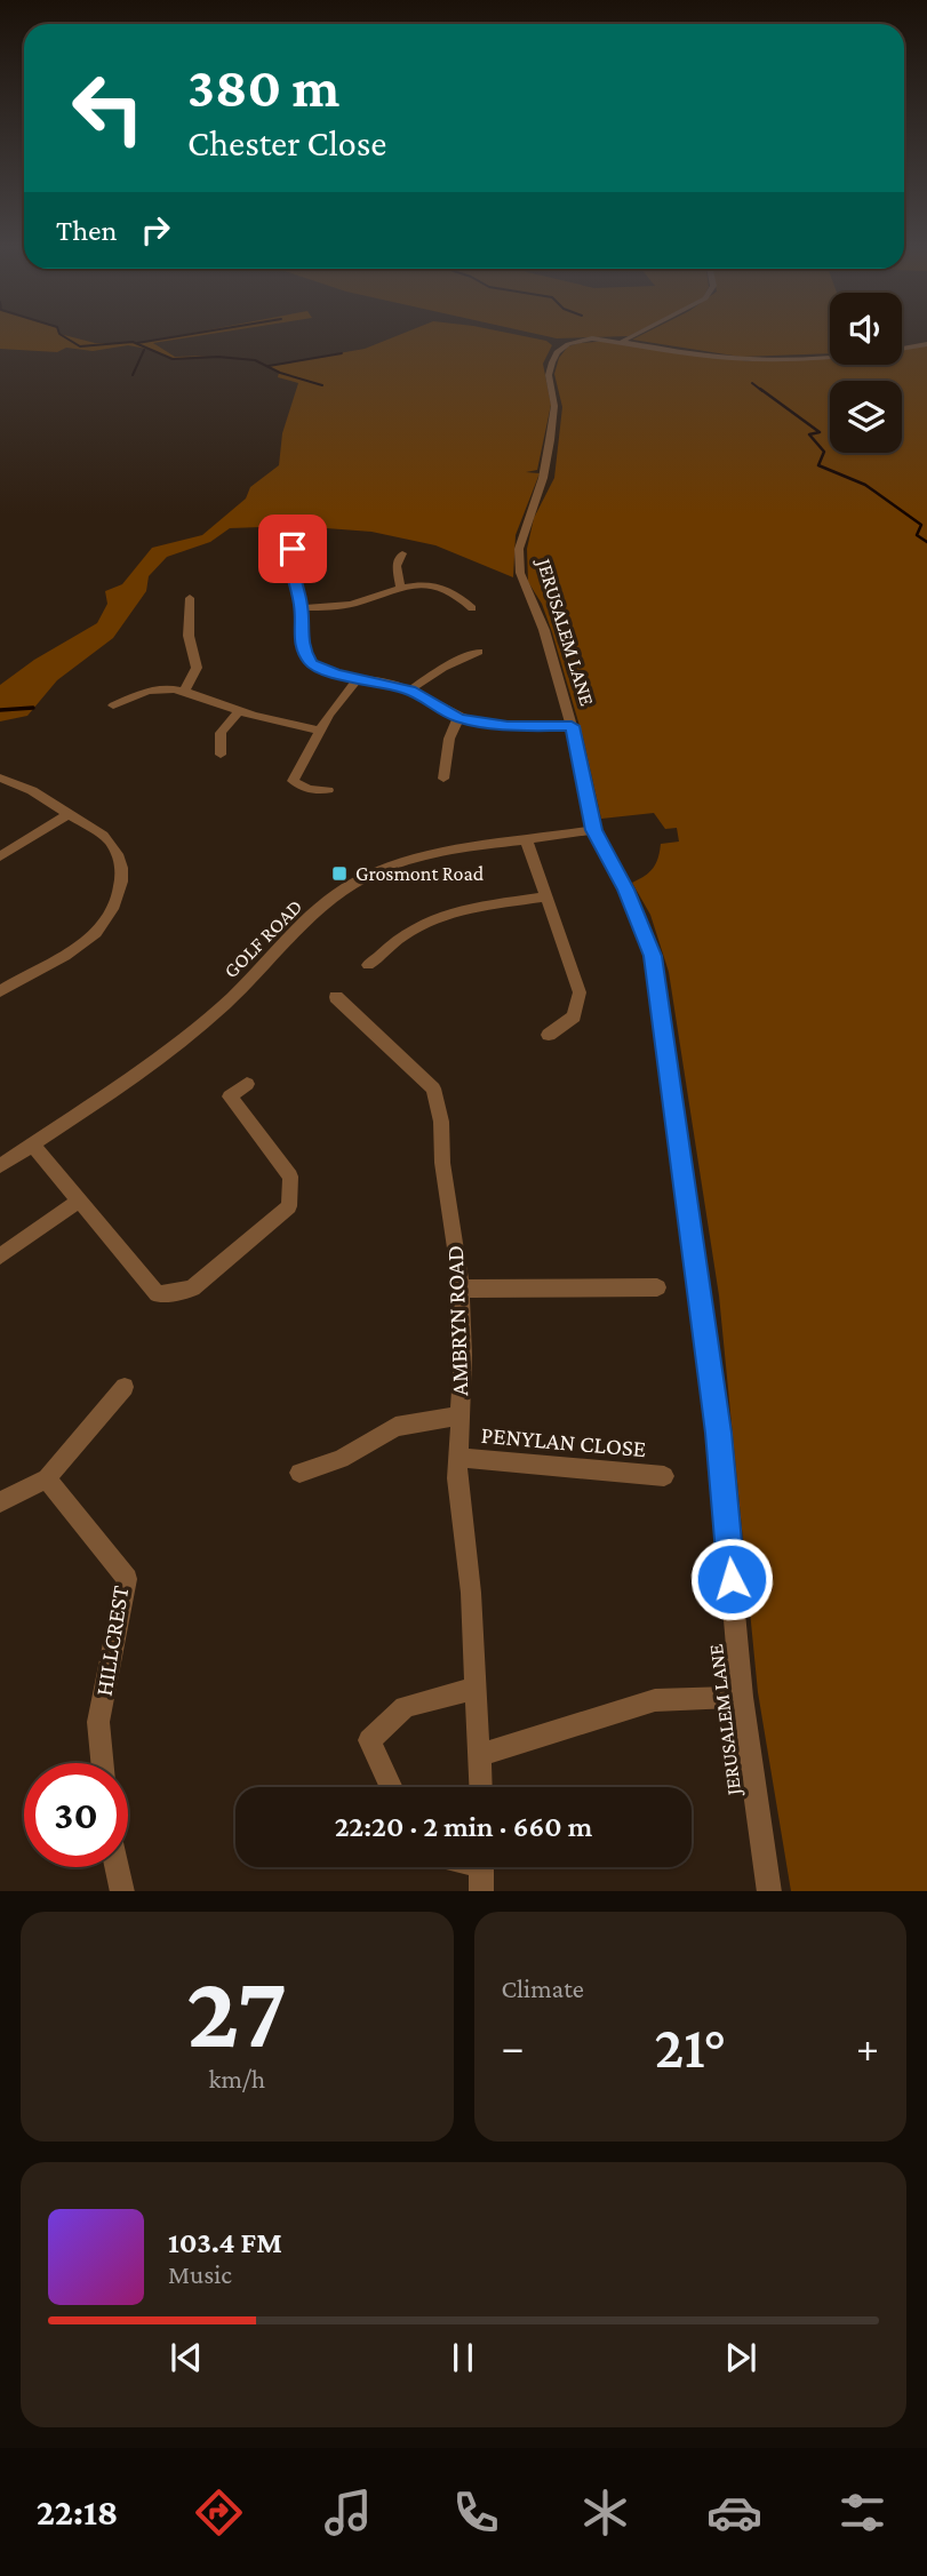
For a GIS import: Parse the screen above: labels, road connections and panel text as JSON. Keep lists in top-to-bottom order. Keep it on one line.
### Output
{"streets":{"street":["JERUSALEM LANE","GOLF ROAD","AMBRYN ROAD","PENYLAN CLOSE","HILLCREST"]},"crossings":[["JERUSALEM LANE","GOLF ROAD"],["AMBRYN ROAD","PENYLAN CLOSE"]],"places":{"transit":["Grosmont Road"]},"page":{"turn":["380 m","Chester Close"],"then":"Then","limit":"30","trip":"22:20 · 2 min · 660 m","tile":[["27","km/h"],"Climate"],"heat":["−","21°","+"],"song":["103.4 FM","Music"],"tabs":"22:18"}}
